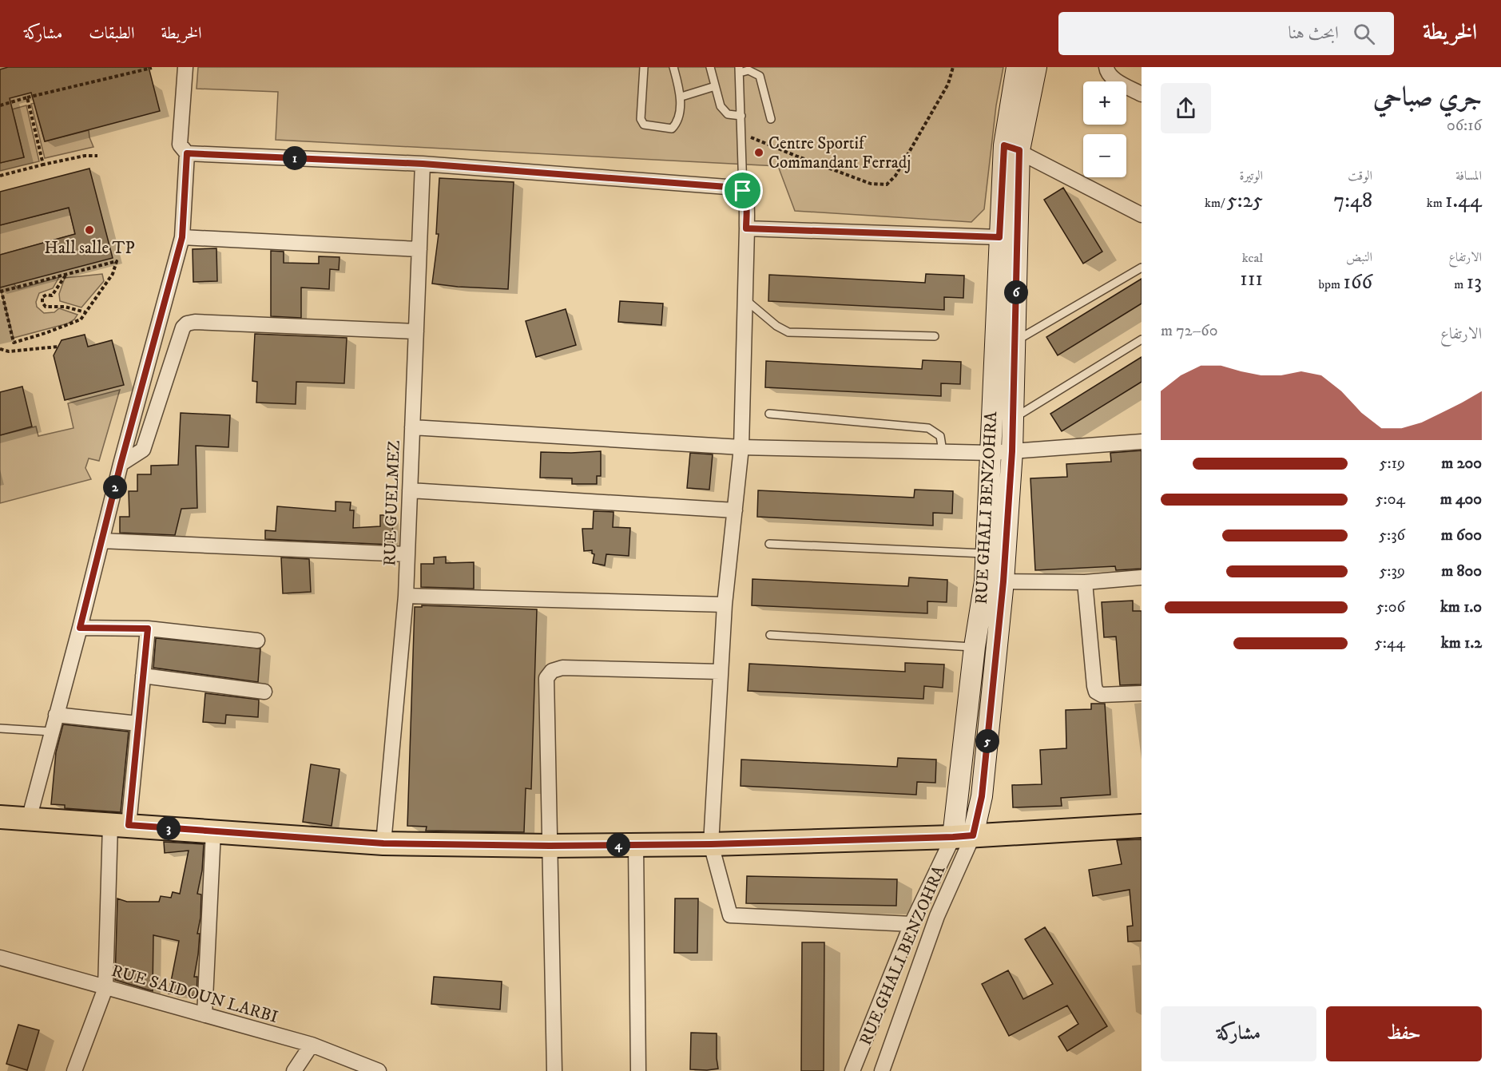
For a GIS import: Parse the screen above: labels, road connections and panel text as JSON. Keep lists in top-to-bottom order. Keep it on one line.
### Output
{"streets":{"main road":["RUE GHALI BENZOHRA"],"street":["RUE GUELMEZ","RUE SAIDOUN LARBI"]},"places":["Centre Sportif Commandant Ferradj","Hall salle TP"],"page":{"header":"الخريطة","search":"ابحث هنا","nav":["الخريطة","الطبقات","مشاركة"],"heading":["جري صباحي","06:16"],"map_buttons":["+","−"],"pins":["1","6","2","5","3","4"],"stats":[["المسافة","1.44 km"],["الوقت","7:48"],["الوتيرة","5:25 /km"],["الارتفاع","13 m"],["النبض","166 bpm"],["kcal","111"]],"chart":["الارتفاع","60–72 m"],"list":[{"name":"200 m","note":"5:19"},{"name":"400 m","note":"5:04"},{"name":"600 m","note":"5:36"},{"name":"800 m","note":"5:39"},{"name":"1.0 km","note":"5:06"},{"name":"1.2 km","note":"5:44"}],"buttons":["حفظ","مشاركة"]}}
